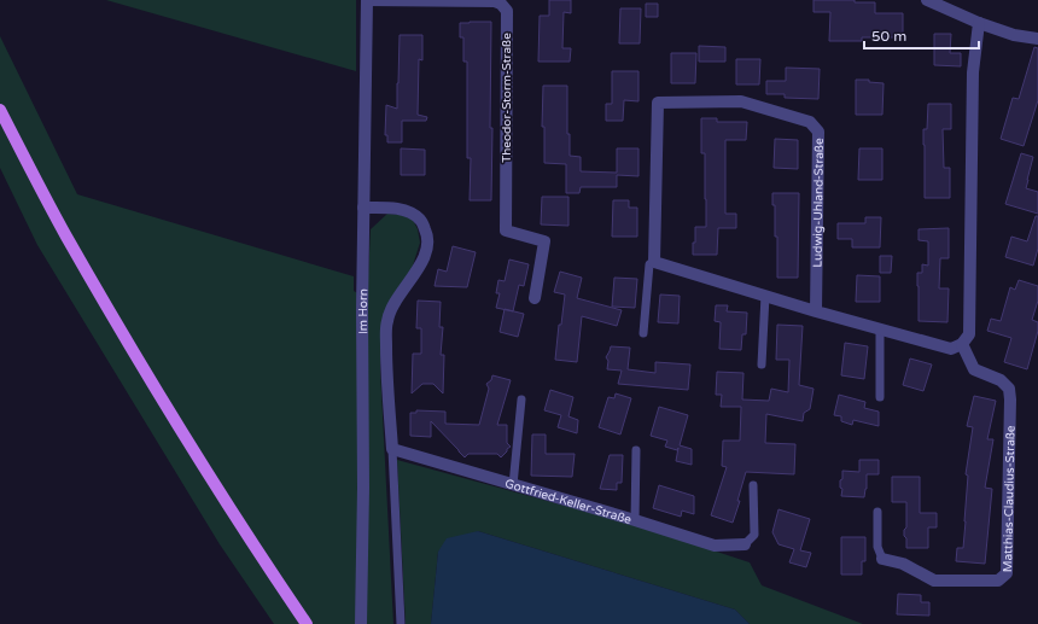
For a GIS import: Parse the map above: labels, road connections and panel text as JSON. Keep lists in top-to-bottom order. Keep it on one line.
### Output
{"streets":{"street":["Theodor-Storm-Straße","Ludwig-Uhland-Straße","Im Horn","Matthias-Claudius-Straße","Gottfried-Keller-Straße"]},"crossings":[["Theodor-Storm-Straße","Im Horn"]],"scale_bar":"50 m"}
